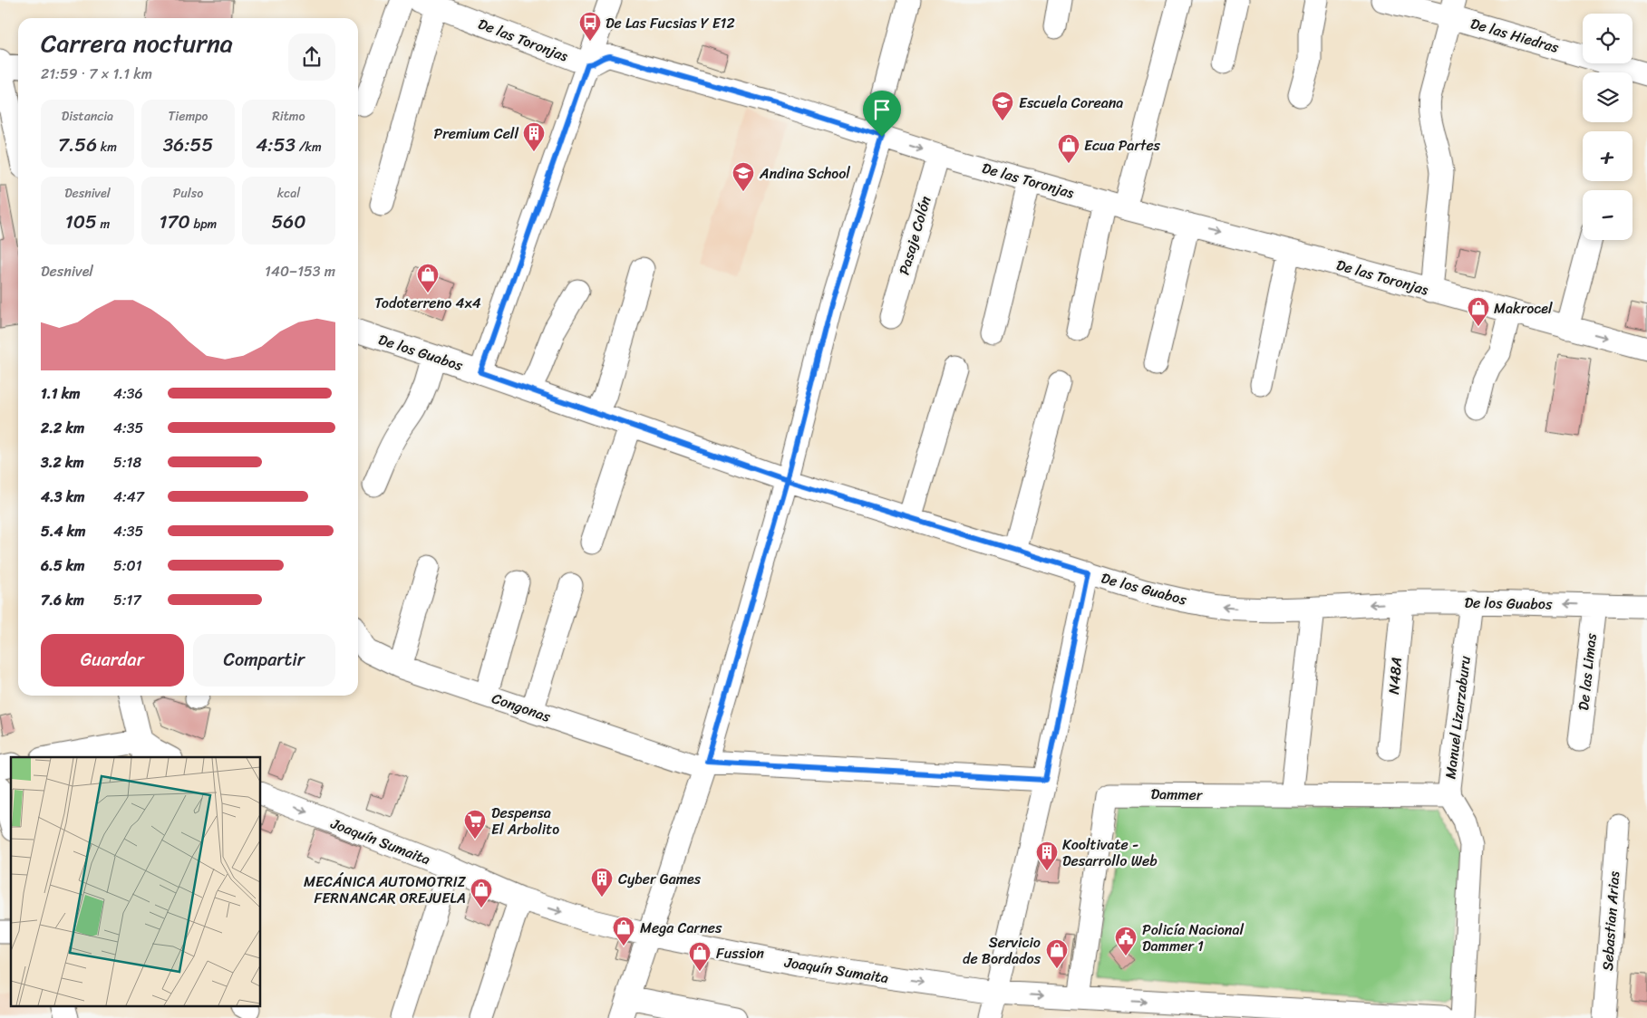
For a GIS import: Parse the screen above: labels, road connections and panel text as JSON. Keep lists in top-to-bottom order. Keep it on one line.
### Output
{"streets":{"street":["De las Hiedras","De las Toronjas","Pasaje Colón","De los Guabos","De las Limas","N48A","Congonas","Manuel Lizarzaburu","Dammer","Joaquín Sumaita","Sebastian Arias"]},"crossings":[["De las Toronjas","Pasaje Colón"],["De los Guabos","De las Limas"],["De los Guabos","N48A"],["De los Guabos","Manuel Lizarzaburu"],["Manuel Lizarzaburu","Dammer"],["Dammer","Joaquín Sumaita"]],"one_way":["Joaquín Sumaita"],"places":{"bus stop":["De Las Fucsias Y E12"],"school or university":["Escuela Coreana","Andina School"],"building":["Premium Cell","Kooltivate - Desarrollo Web","Cyber Games"],"shop":["Ecua Partes","Todoterreno 4x4","Makrocel","MECÁNICA AUTOMOTRIZ FERNANCAR OREJUELA","Mega Carnes","Servicio de Bordados","Fussion"],"supermarket":["Despensa El Arbolito"],"public building":["Policía Nacional Dammer 1"]},"page":{"map_buttons":["+","−"],"heading":["Carrera nocturna","21:59 · 7 × 1.1 km"],"stats":[["Distancia","7.56 km"],["Tiempo","36:55"],["Ritmo","4:53 /km"],["Desnivel","105 m"],["Pulso","170 bpm"],["kcal","560"]],"chart":["Desnivel","140–153 m"],"list":[{"name":"1.1 km","note":"4:36"},{"name":"2.2 km","note":"4:35"},{"name":"3.2 km","note":"5:18"},{"name":"4.3 km","note":"4:47"},{"name":"5.4 km","note":"4:35"},{"name":"6.5 km","note":"5:01"},{"name":"7.6 km","note":"5:17"}],"buttons":["Guardar","Compartir"]}}
